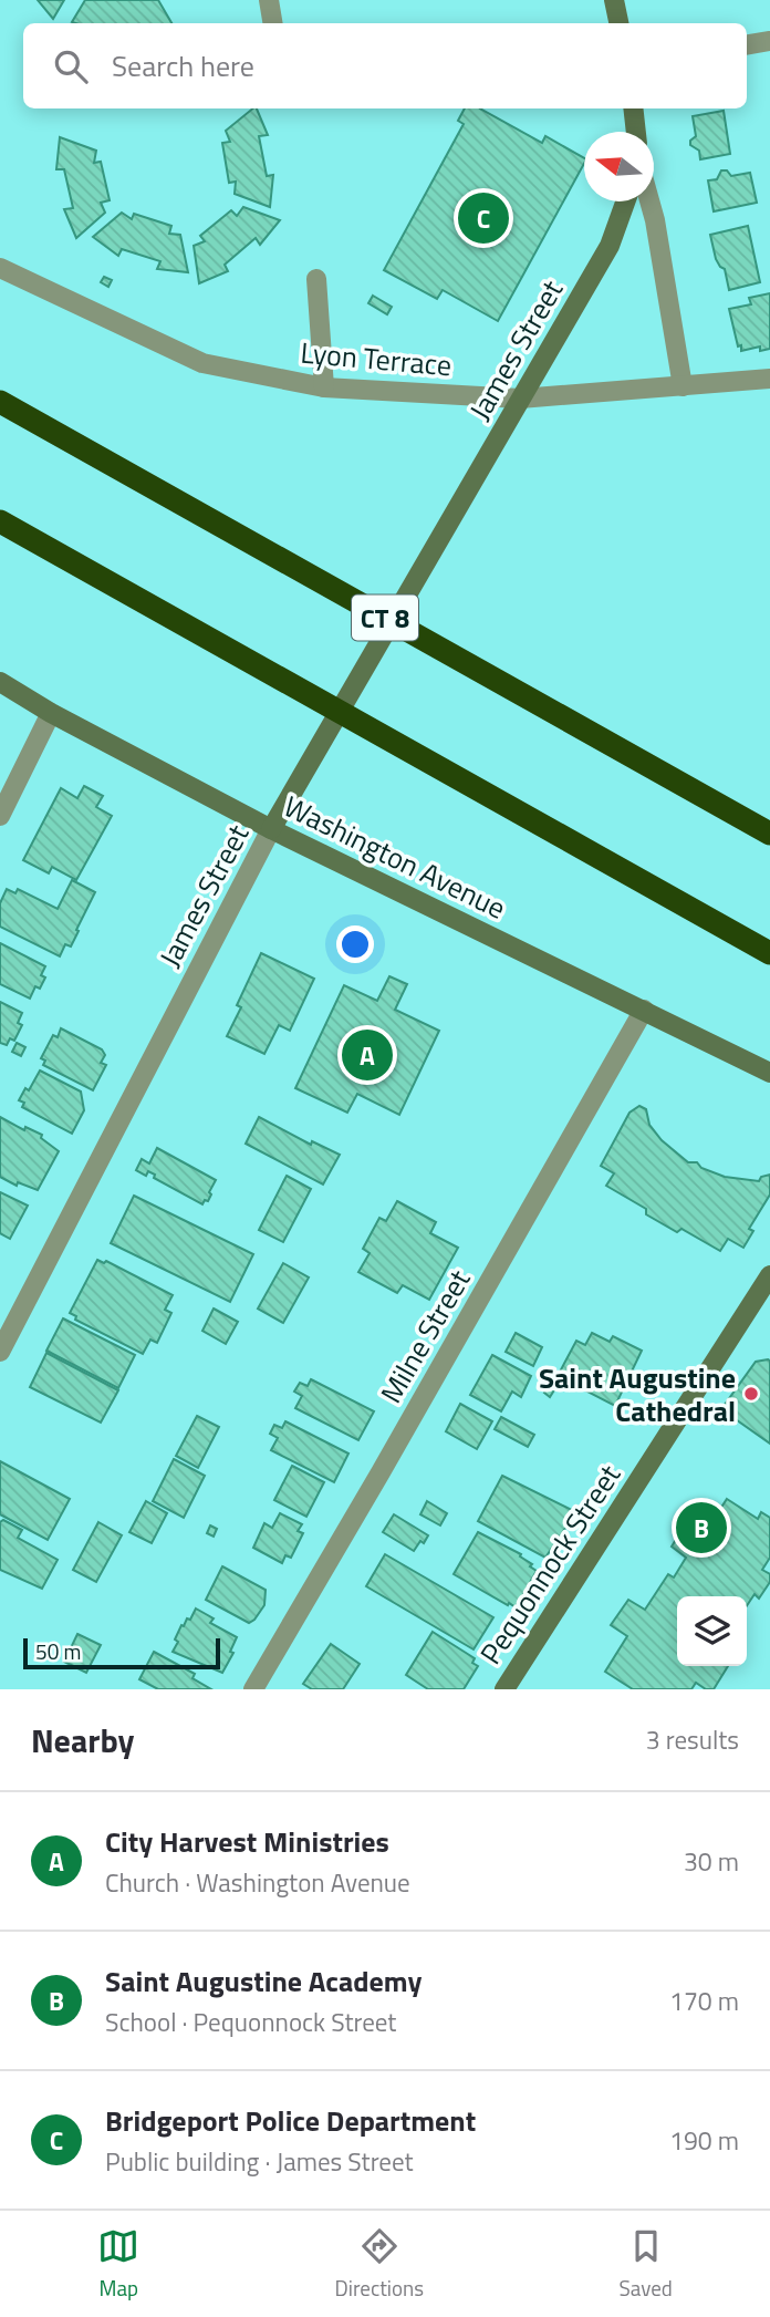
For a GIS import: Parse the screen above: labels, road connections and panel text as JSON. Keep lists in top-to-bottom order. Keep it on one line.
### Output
{"streets":{"highway":["CT 8"],"street":["James Street","Lyon Terrace","Washington Avenue","Milne Street","Pequonnock Street"]},"crossings":[["James Street","Lyon Terrace"],["James Street","Washington Avenue"],["Washington Avenue","Milne Street"]],"places":["Saint Augustine Cathedral"],"scale_bar":"50 m","north":"left","page":{"search":"Search here","pins":["C","A","B"],"scale":"50 m","heading":["Nearby","3 results"],"list":[{"mark":"A","name":"City Harvest Ministries","note":"Church · Washington Avenue","value":"30 m"},{"mark":"B","name":"Saint Augustine Academy","note":"School · Pequonnock Street","value":"170 m"},{"mark":"C","name":"Bridgeport Police Department","note":"Public building · James Street","value":"190 m"}],"nav":["Map","Directions","Saved"]}}
